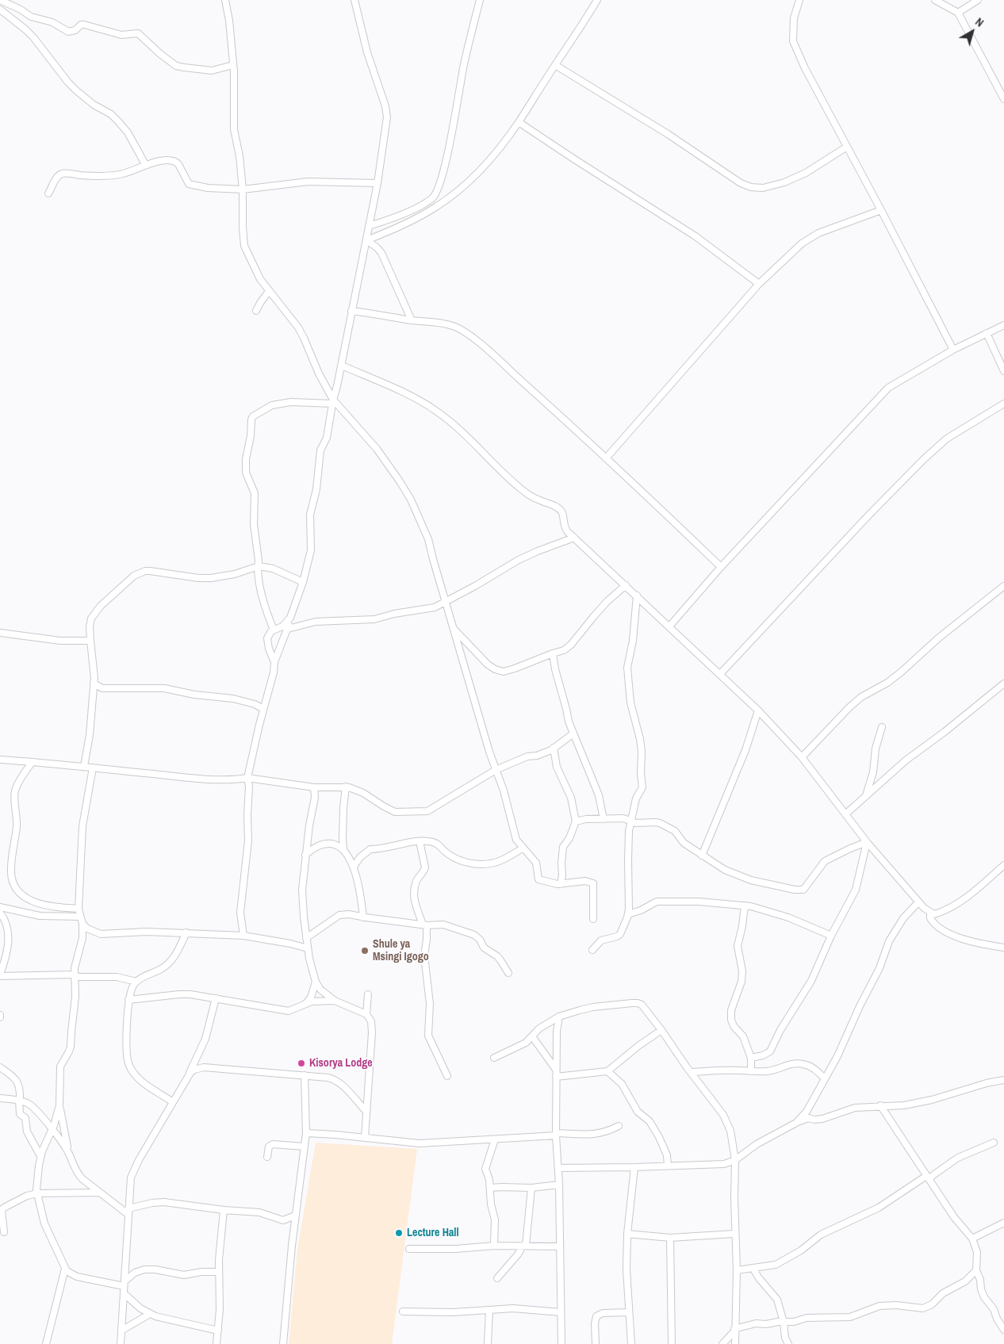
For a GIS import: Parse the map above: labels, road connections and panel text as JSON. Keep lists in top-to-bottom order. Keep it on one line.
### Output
{"places":["Shule ya Msingi Igogo","Kisorya Lodge","Lecture Hall"],"north":"top right"}
